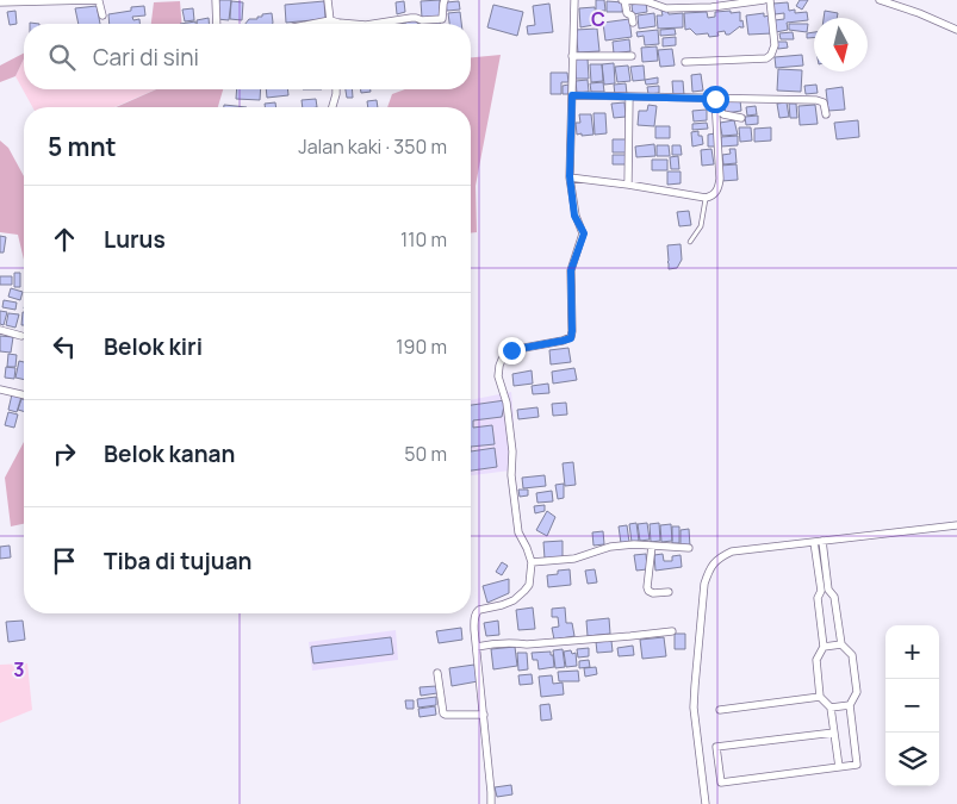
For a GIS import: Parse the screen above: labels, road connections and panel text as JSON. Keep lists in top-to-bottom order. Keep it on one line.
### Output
{"north":"bottom","page":{"search":"Cari di sini","heading":["5 mnt","Jalan kaki · 350 m"],"list":[["Lurus","110 m"],["Belok kiri","190 m"],["Belok kanan","50 m"],"Tiba di tujuan"],"map_buttons":["+","−"]},"grid":{"columns":["C"],"rows":["3"]}}
